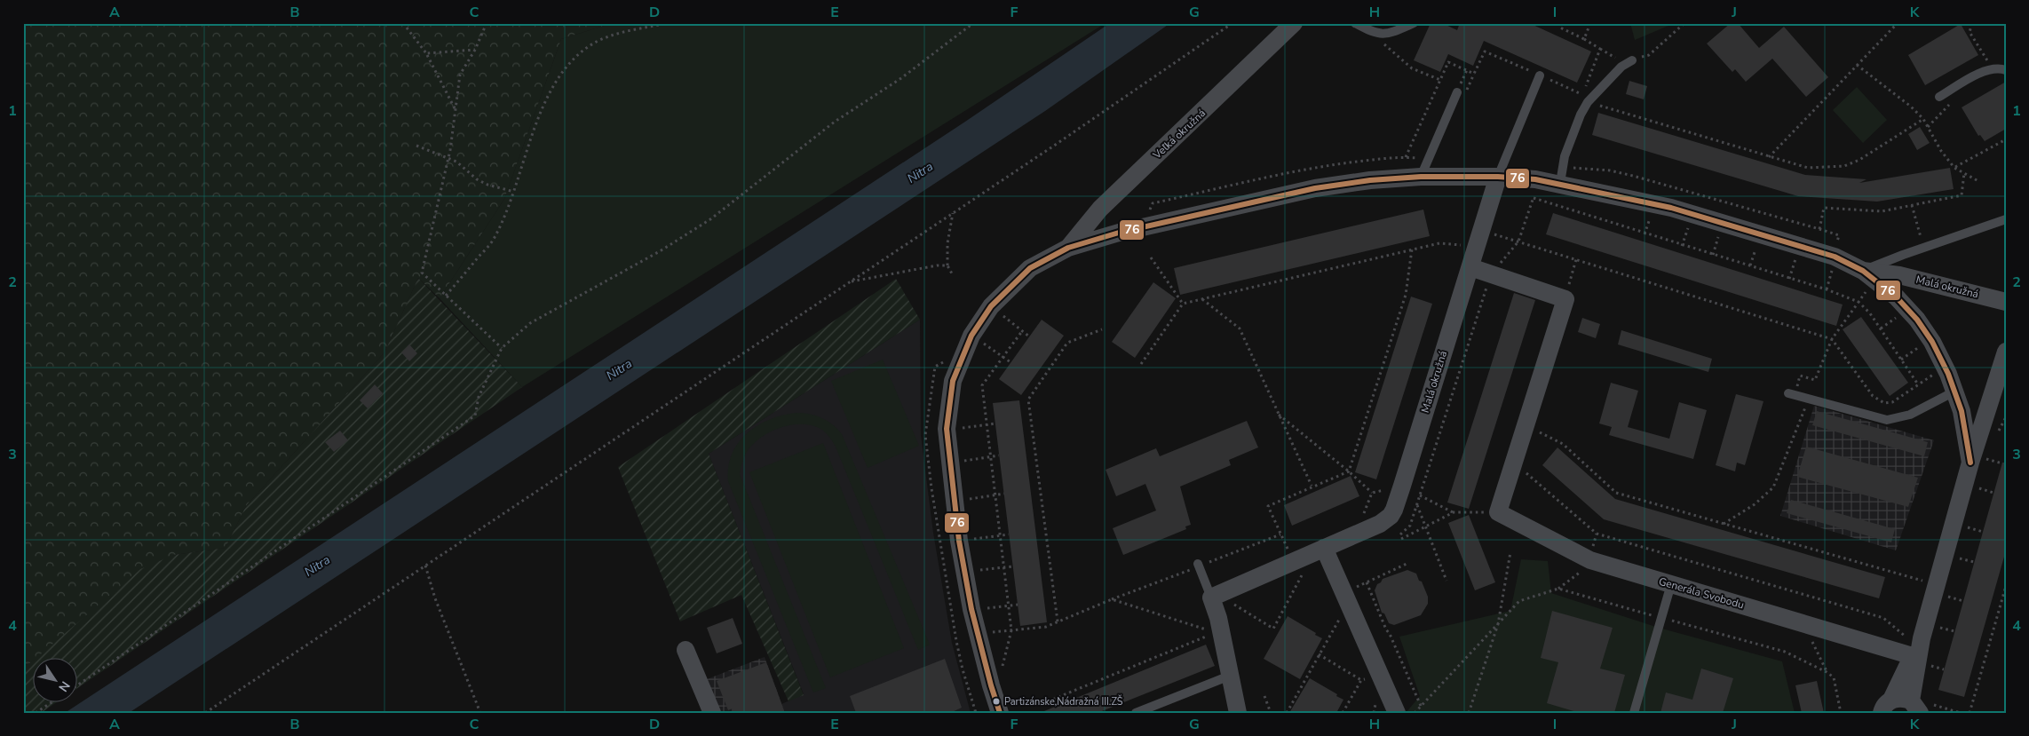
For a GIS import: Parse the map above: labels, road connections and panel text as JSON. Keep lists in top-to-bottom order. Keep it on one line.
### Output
{"streets":{"street":["Veľká okružná","Malá okružná","Generála Svobodu"]},"crossings":[["Veľká okružná","Malá okružná"]],"water":["Nitra"],"places":["Partizánske,Nádražná III.ZŠ"],"lines":["transit line 76"],"north":"bottom right","grid":{"columns":["A","B","C","D","E","F","G","H","I","J","K"],"rows":["1","2","3","4"]}}
